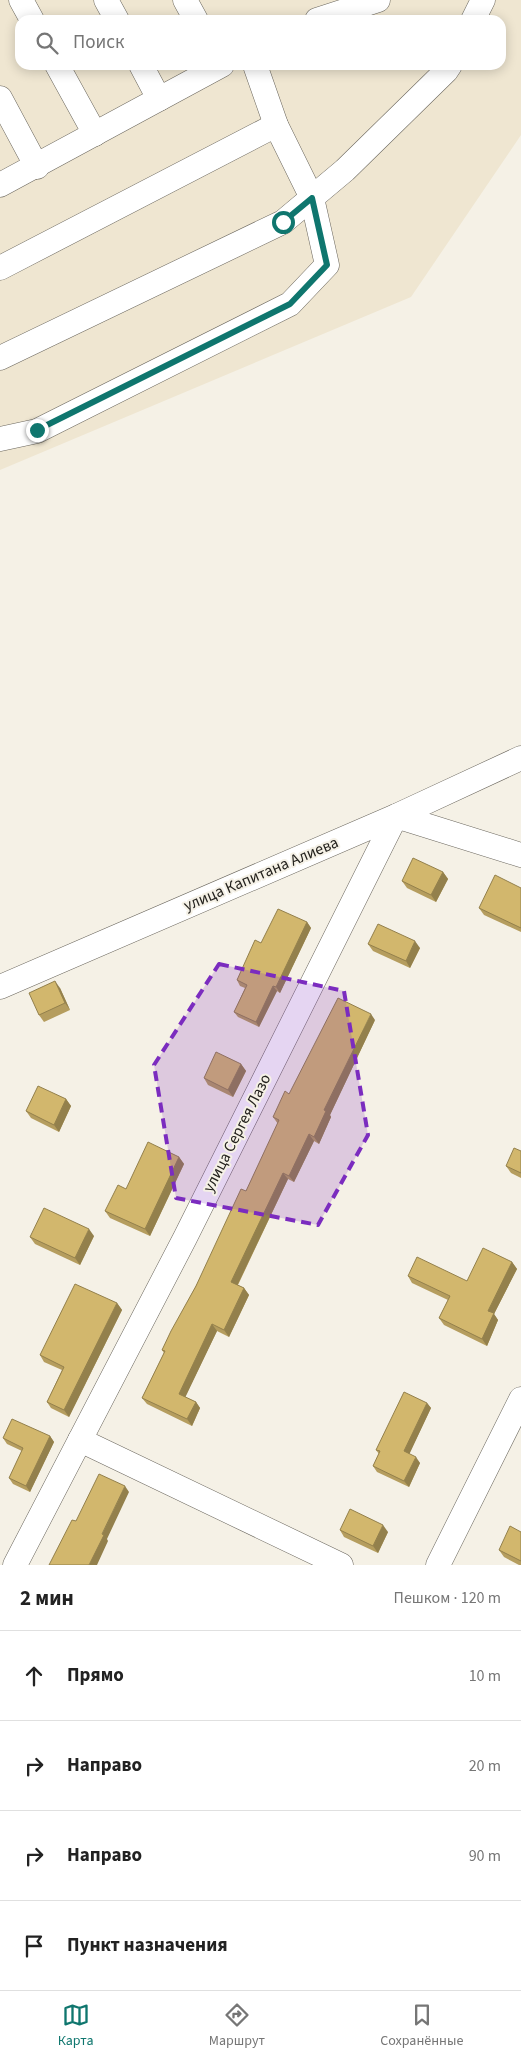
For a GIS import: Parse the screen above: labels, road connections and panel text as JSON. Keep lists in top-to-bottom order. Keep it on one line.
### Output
{"streets":{"lane":["улица Капитана Алиева","улица Сергея Лазо"]},"crossings":[["улица Капитана Алиева","улица Сергея Лазо"]],"page":{"search":"Поиск","heading":["2 мин","Пешком · 120 m"],"list":[["Прямо","10 m"],["Направо","20 m"],["Направо","90 m"],"Пункт назначения"],"nav":["Карта","Маршрут","Сохранённые"]}}
